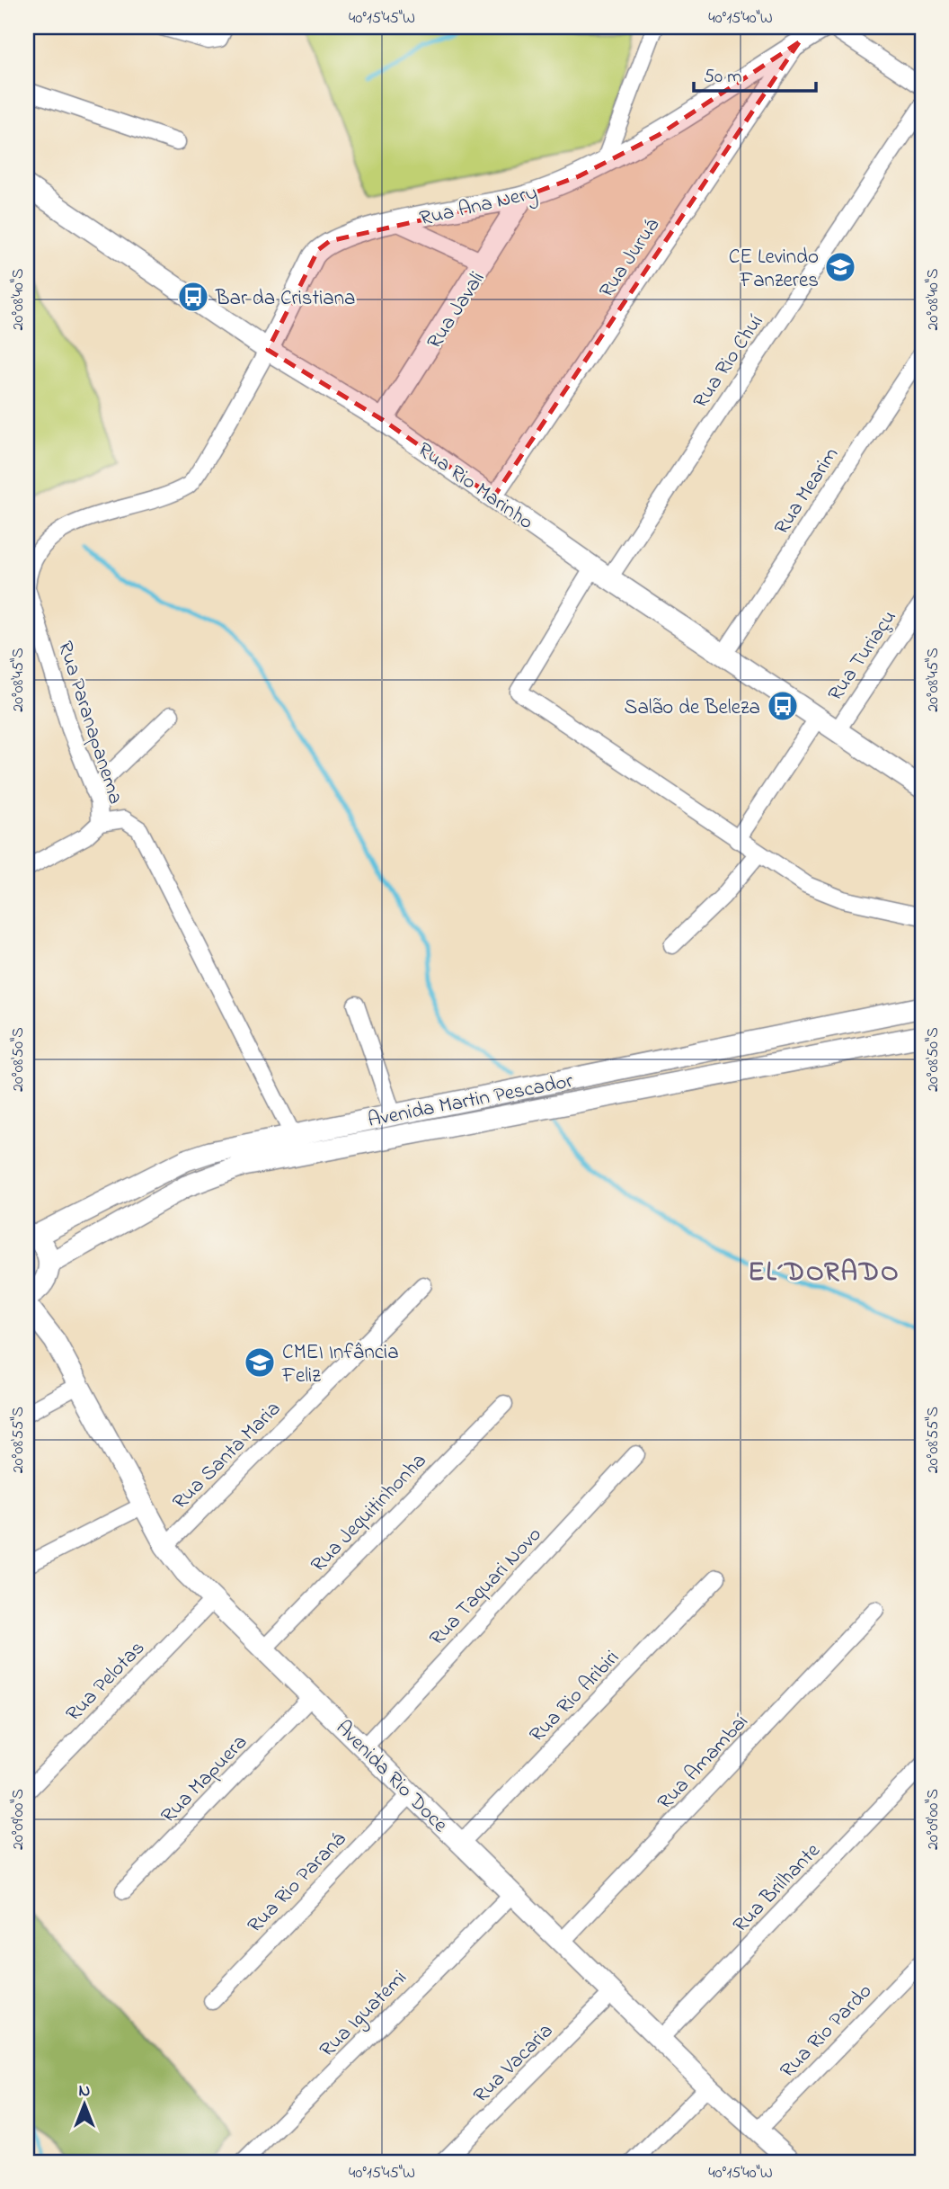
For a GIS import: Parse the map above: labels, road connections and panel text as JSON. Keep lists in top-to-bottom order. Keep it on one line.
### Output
{"streets":{"street":["Rua Ana Nery","Rua Juruá","Rua Javali","Rua Rio Chuí","Rua Rio Marinho","Rua Mearim","Rua Turiaçu","Rua Paranapanema","Avenida Martin Pescador","Rua Santa Maria","Rua Jequitinhonha","Rua Taquari Novo","Rua Pelotas","Rua Rio Aribiri","Rua Amambaí","Avenida Rio Doce","Rua Mapuera","Rua Rio Paraná","Rua Brilhante","Rua Iguatemi","Rua Rio Pardo","Rua Vacaria"]},"crossings":[["Rua Ana Nery","Rua Juruá"],["Rua Ana Nery","Rua Javali"],["Rua Ana Nery","Rua Rio Marinho"],["Rua Ana Nery","Rua Paranapanema"],["Rua Juruá","Rua Rio Marinho"],["Rua Javali","Rua Rio Marinho"],["Rua Rio Chuí","Rua Rio Marinho"],["Rua Rio Marinho","Rua Mearim"],["Rua Rio Marinho","Rua Turiaçu"],["Rua Rio Marinho","Rua Paranapanema"],["Rua Santa Maria","Avenida Rio Doce"],["Rua Jequitinhonha","Avenida Rio Doce"],["Rua Taquari Novo","Avenida Rio Doce"],["Rua Pelotas","Avenida Rio Doce"],["Rua Rio Aribiri","Avenida Rio Doce"],["Rua Amambaí","Avenida Rio Doce"],["Avenida Rio Doce","Rua Mapuera"],["Avenida Rio Doce","Rua Rio Paraná"],["Avenida Rio Doce","Rua Brilhante"],["Avenida Rio Doce","Rua Iguatemi"],["Avenida Rio Doce","Rua Rio Pardo"],["Avenida Rio Doce","Rua Vacaria"]],"districts":["EL´DORADO"],"places":{"school or university":["CE Levindo Fanzeres","CMEI Infância Feliz"],"bus stop":["Bar da Cristiana","Salão de Beleza"]},"scale_bar":"50 m","north":"top","coordinates":["40°15'45\"W","40°15'40\"W","20°08'40\"S","20°08'45\"S","20°08'50\"S","20°08'55\"S","20°09'00\"S"]}
